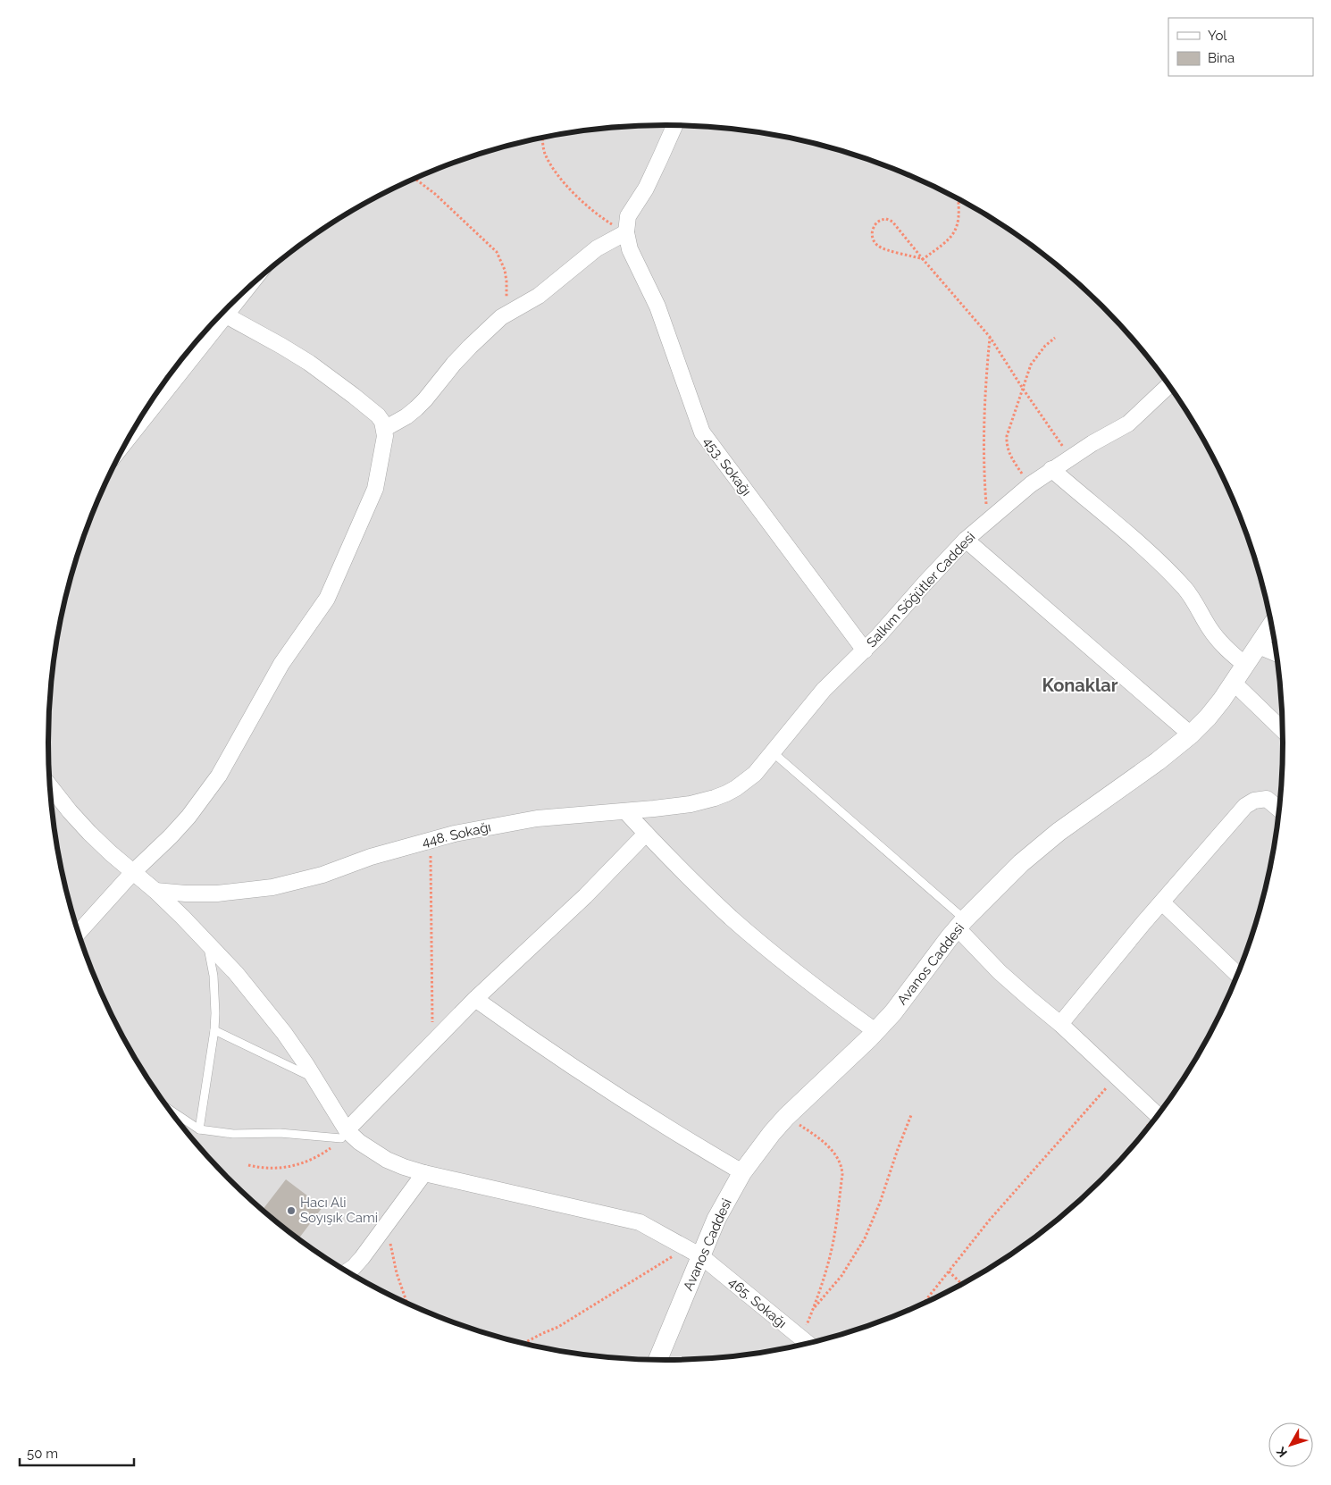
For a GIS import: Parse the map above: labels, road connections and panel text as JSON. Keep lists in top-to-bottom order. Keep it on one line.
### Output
{"streets":{"street":["453. Sokağı","Salkım Söğütler Caddesi","448. Sokağı","Avanos Caddesi","465. Sokağı"]},"crossings":[["453. Sokağı","Salkım Söğütler Caddesi"],["Salkım Söğütler Caddesi","448. Sokağı"],["448. Sokağı","465. Sokağı"],["Avanos Caddesi","465. Sokağı"]],"districts":["Konaklar"],"places":["Hacı Ali Soyışık Cami"],"legend":["Yol","Bina"],"scale_bar":"50 m","north":"bottom left"}
